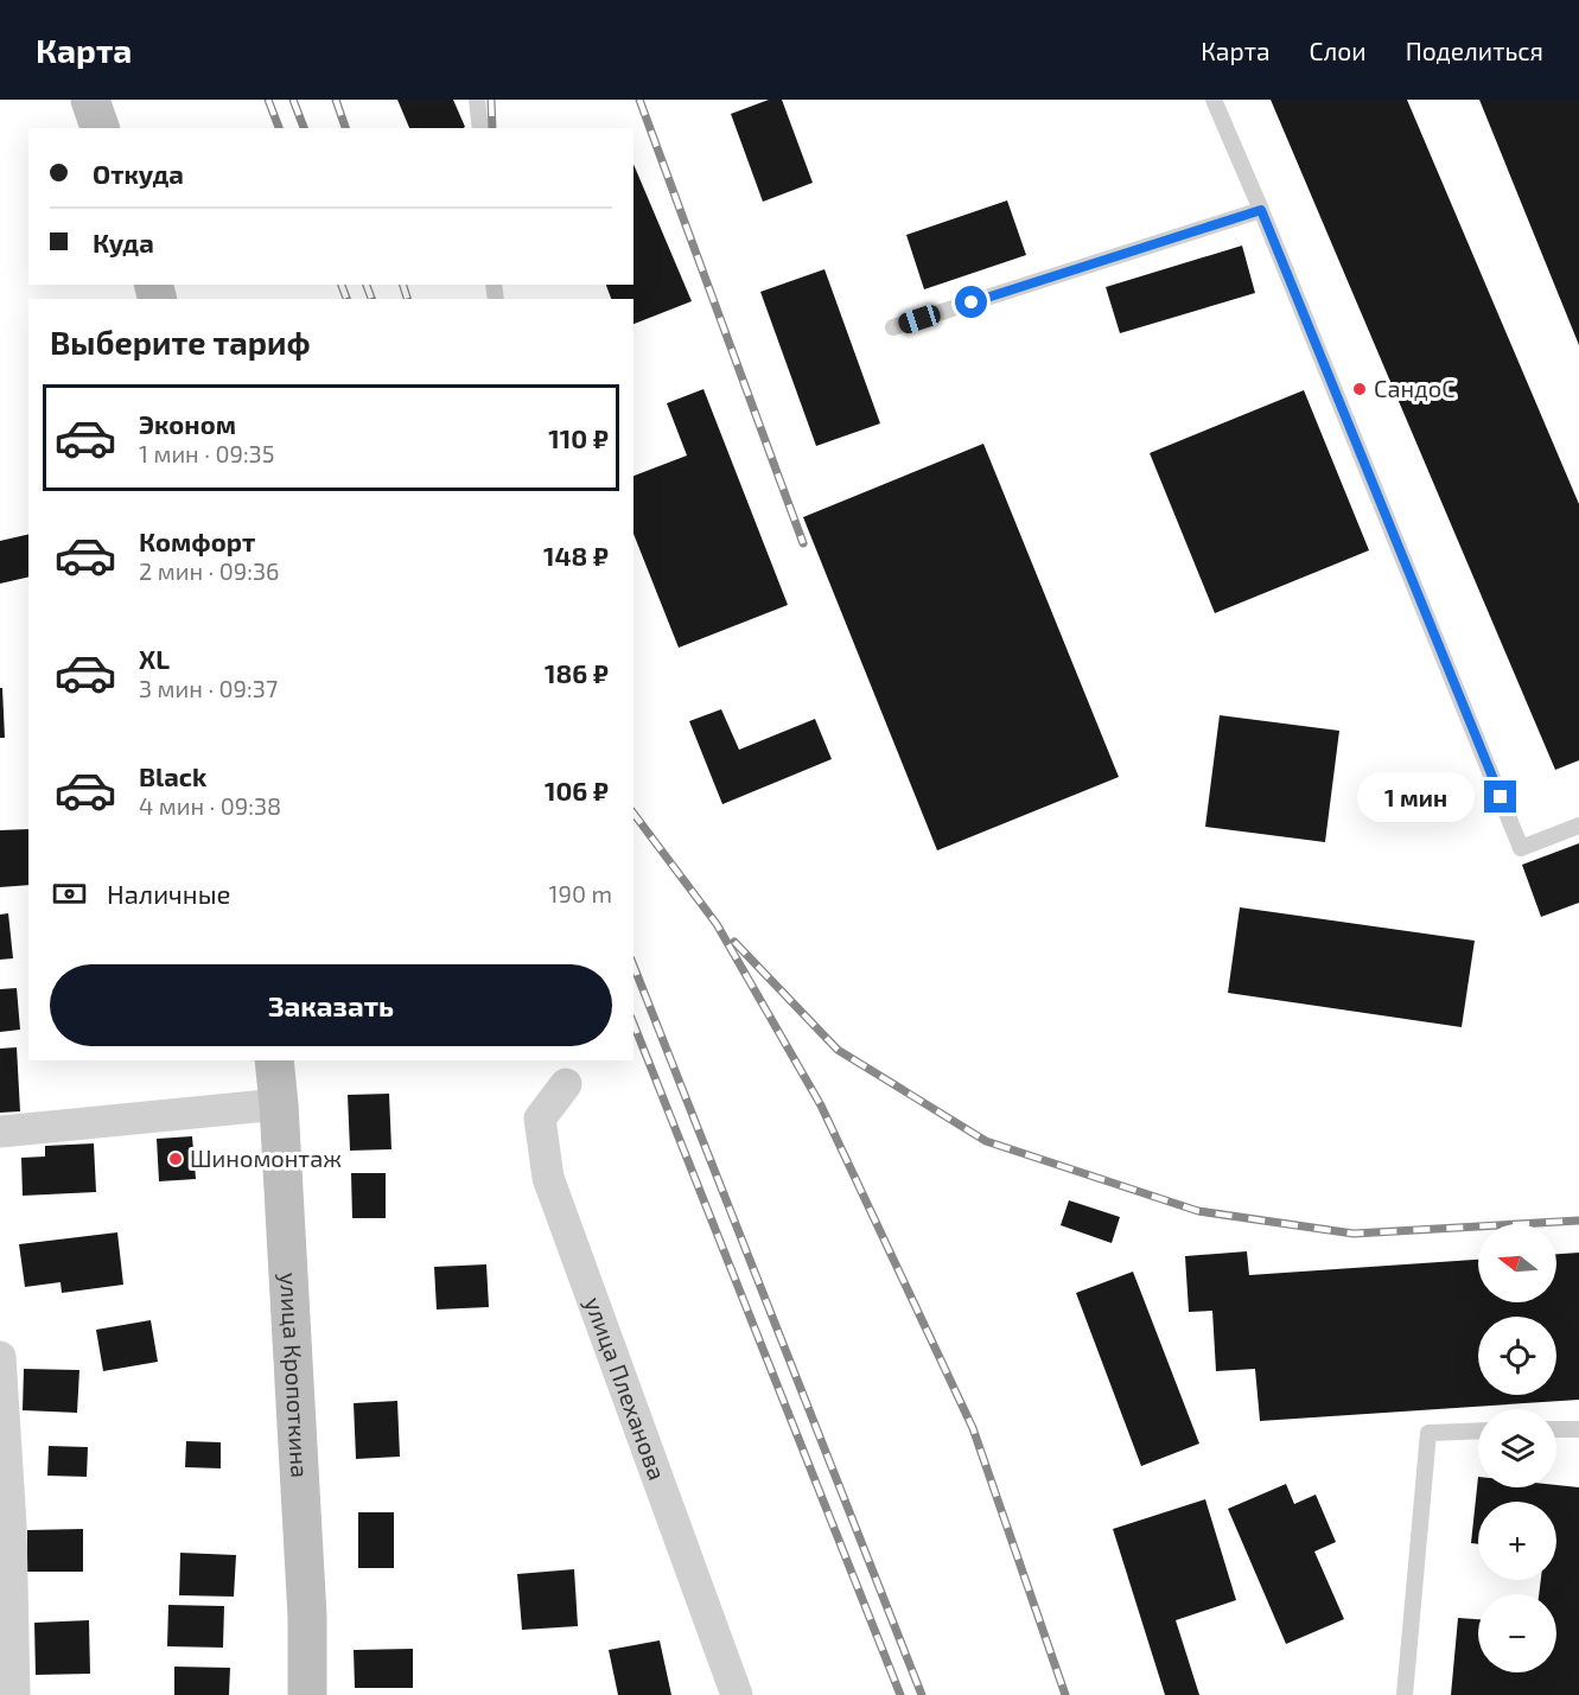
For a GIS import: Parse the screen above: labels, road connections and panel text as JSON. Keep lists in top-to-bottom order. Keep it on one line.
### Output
{"streets":{"main road":["улица Кропоткина"],"street":["улица Плеханова"]},"places":["СандоС","Шиномонтаж"],"north":"left","page":{"header":"Карта","nav":["Карта","Слои","Поделиться"],"banner":["Откуда","Куда"],"heading":"Выберите тариф","list":[{"name":"Эконом","note":"1 мин · 09:35","value":"110 ₽"},{"name":"Комфорт","note":"2 мин · 09:36","value":"148 ₽"},{"name":"XL","note":"3 мин · 09:37","value":"186 ₽"},{"name":"Black","note":"4 мин · 09:38","value":"106 ₽"}],"bubble":"1 мин","pay":["Наличные","190 m"],"buttons":"Заказать","map_buttons":["+","−"]}}
